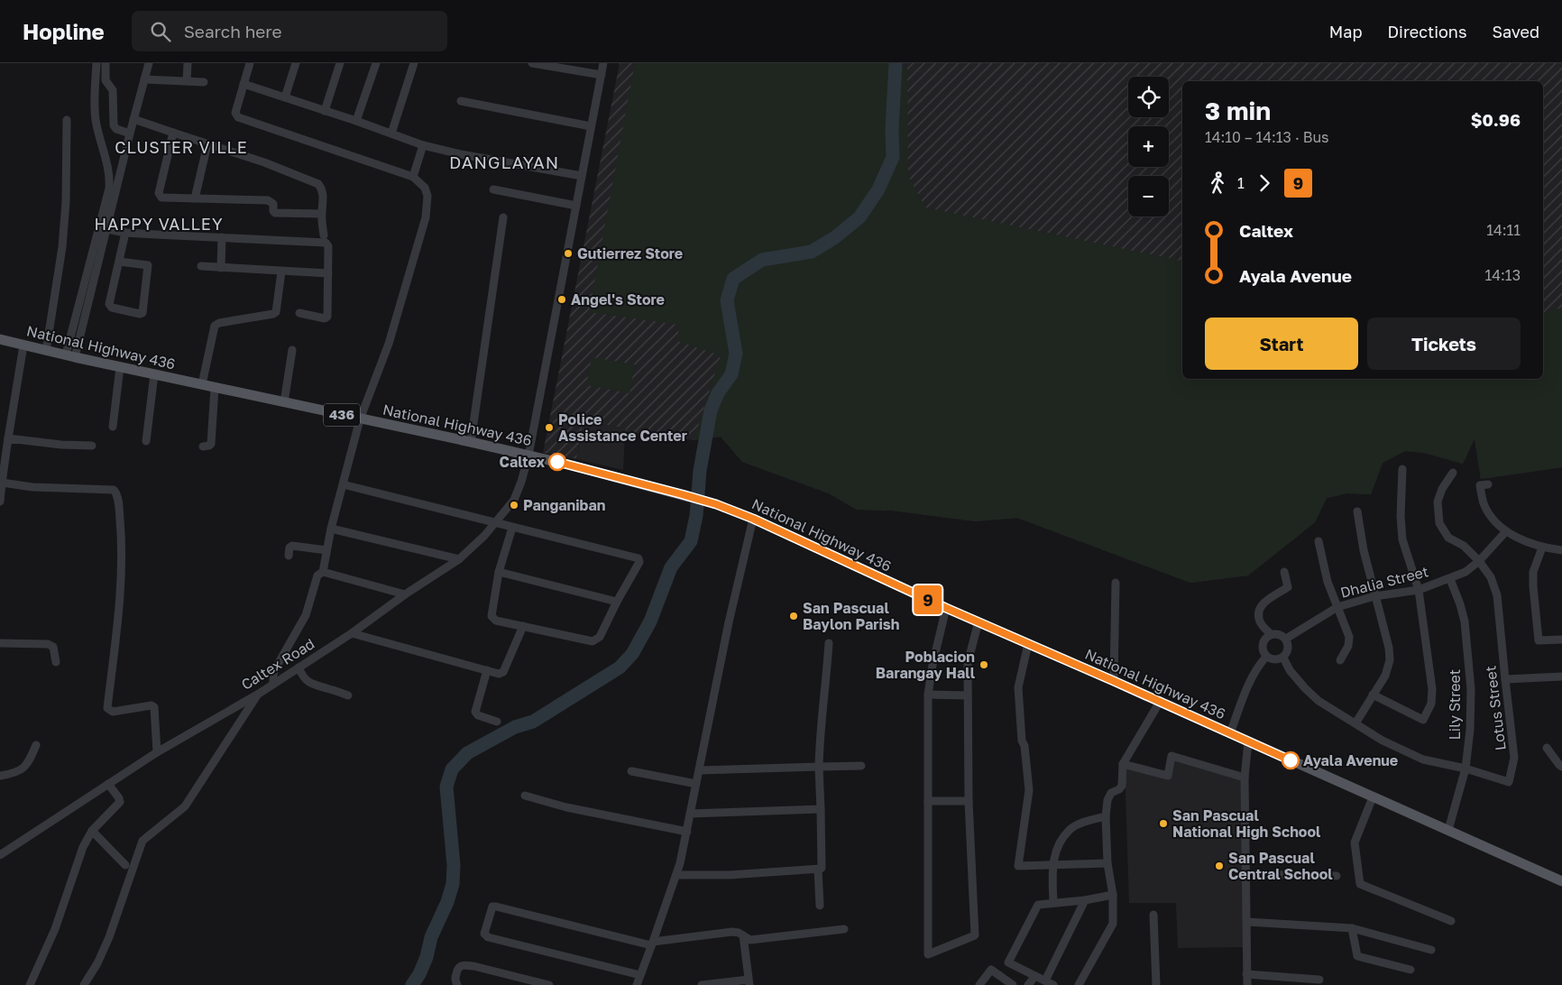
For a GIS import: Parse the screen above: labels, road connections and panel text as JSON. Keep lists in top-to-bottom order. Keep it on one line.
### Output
{"streets":{"main road":["National Highway 436","436"],"street":["Dhalia Street","Caltex Road","Lily Street","Lotus Street"]},"crossings":[["National Highway 436","Caltex Road"],["National Highway 436","Lily Street"],["Dhalia Street","Lily Street"],["Dhalia Street","Lotus Street"],["Lily Street","Lotus Street"]],"districts":["CLUSTER VILLE","DANGLAYAN","HAPPY VALLEY"],"places":["Gutierrez Store","Angel's Store","Police Assistance Center","Caltex","Panganiban","San Pascual Baylon Parish","Poblacion Barangay Hall","Ayala Avenue","San Pascual National High School","San Pascual Central School"],"lines":["bus line 9"],"page":{"header":"Hopline","search":"Search here","nav":["Map","Directions","Saved"],"on_map":"9","map_buttons":["+","−"],"heading":["3 min","14:10 – 14:13 · Bus","$0.96"],"legs":["1","9"],"list":[{"name":"Caltex","value":"14:11"},{"name":"Ayala Avenue","value":"14:13"}],"buttons":["Start","Tickets"]}}
